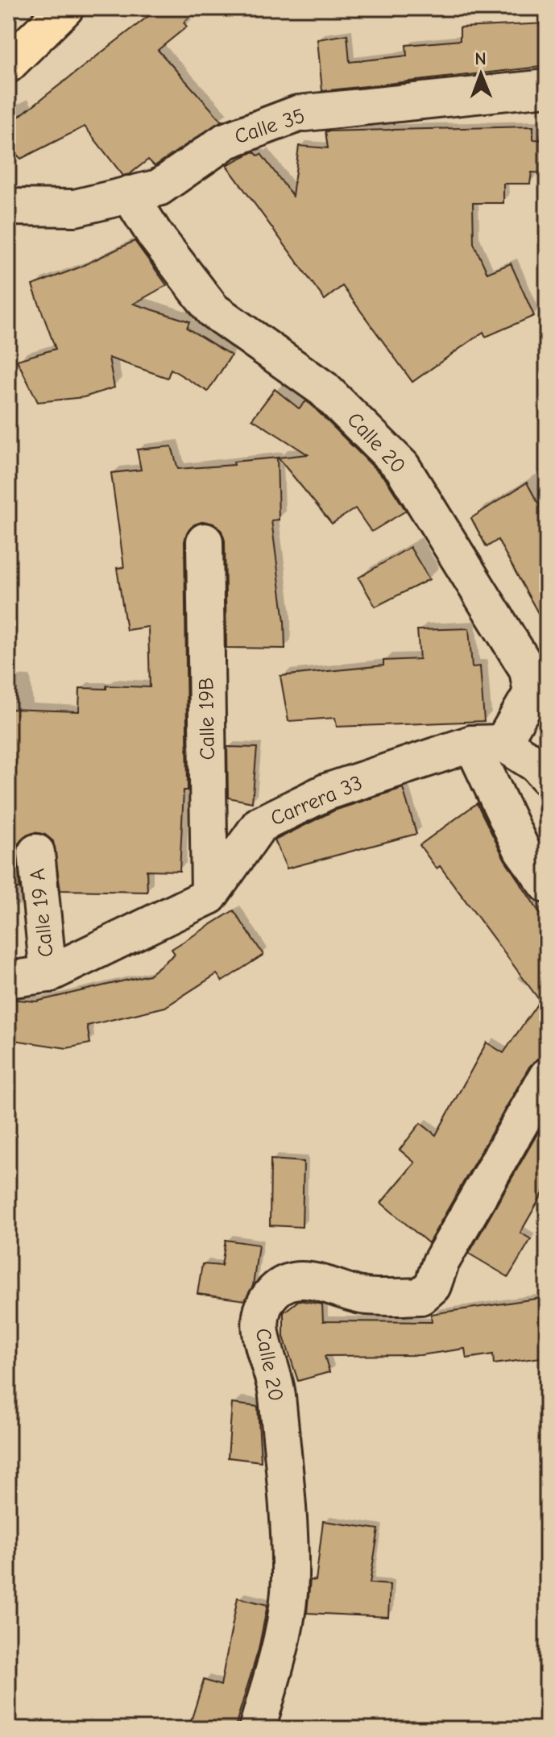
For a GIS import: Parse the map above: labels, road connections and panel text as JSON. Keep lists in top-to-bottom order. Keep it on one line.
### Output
{"streets":{"street":["Calle 35","Calle 20","Calle 19B","Carrera 33","Calle 19 A"]},"crossings":[["Calle 35","Calle 20"],["Calle 20","Carrera 33"],["Calle 19B","Carrera 33"],["Carrera 33","Calle 19 A"]],"north":"top"}
